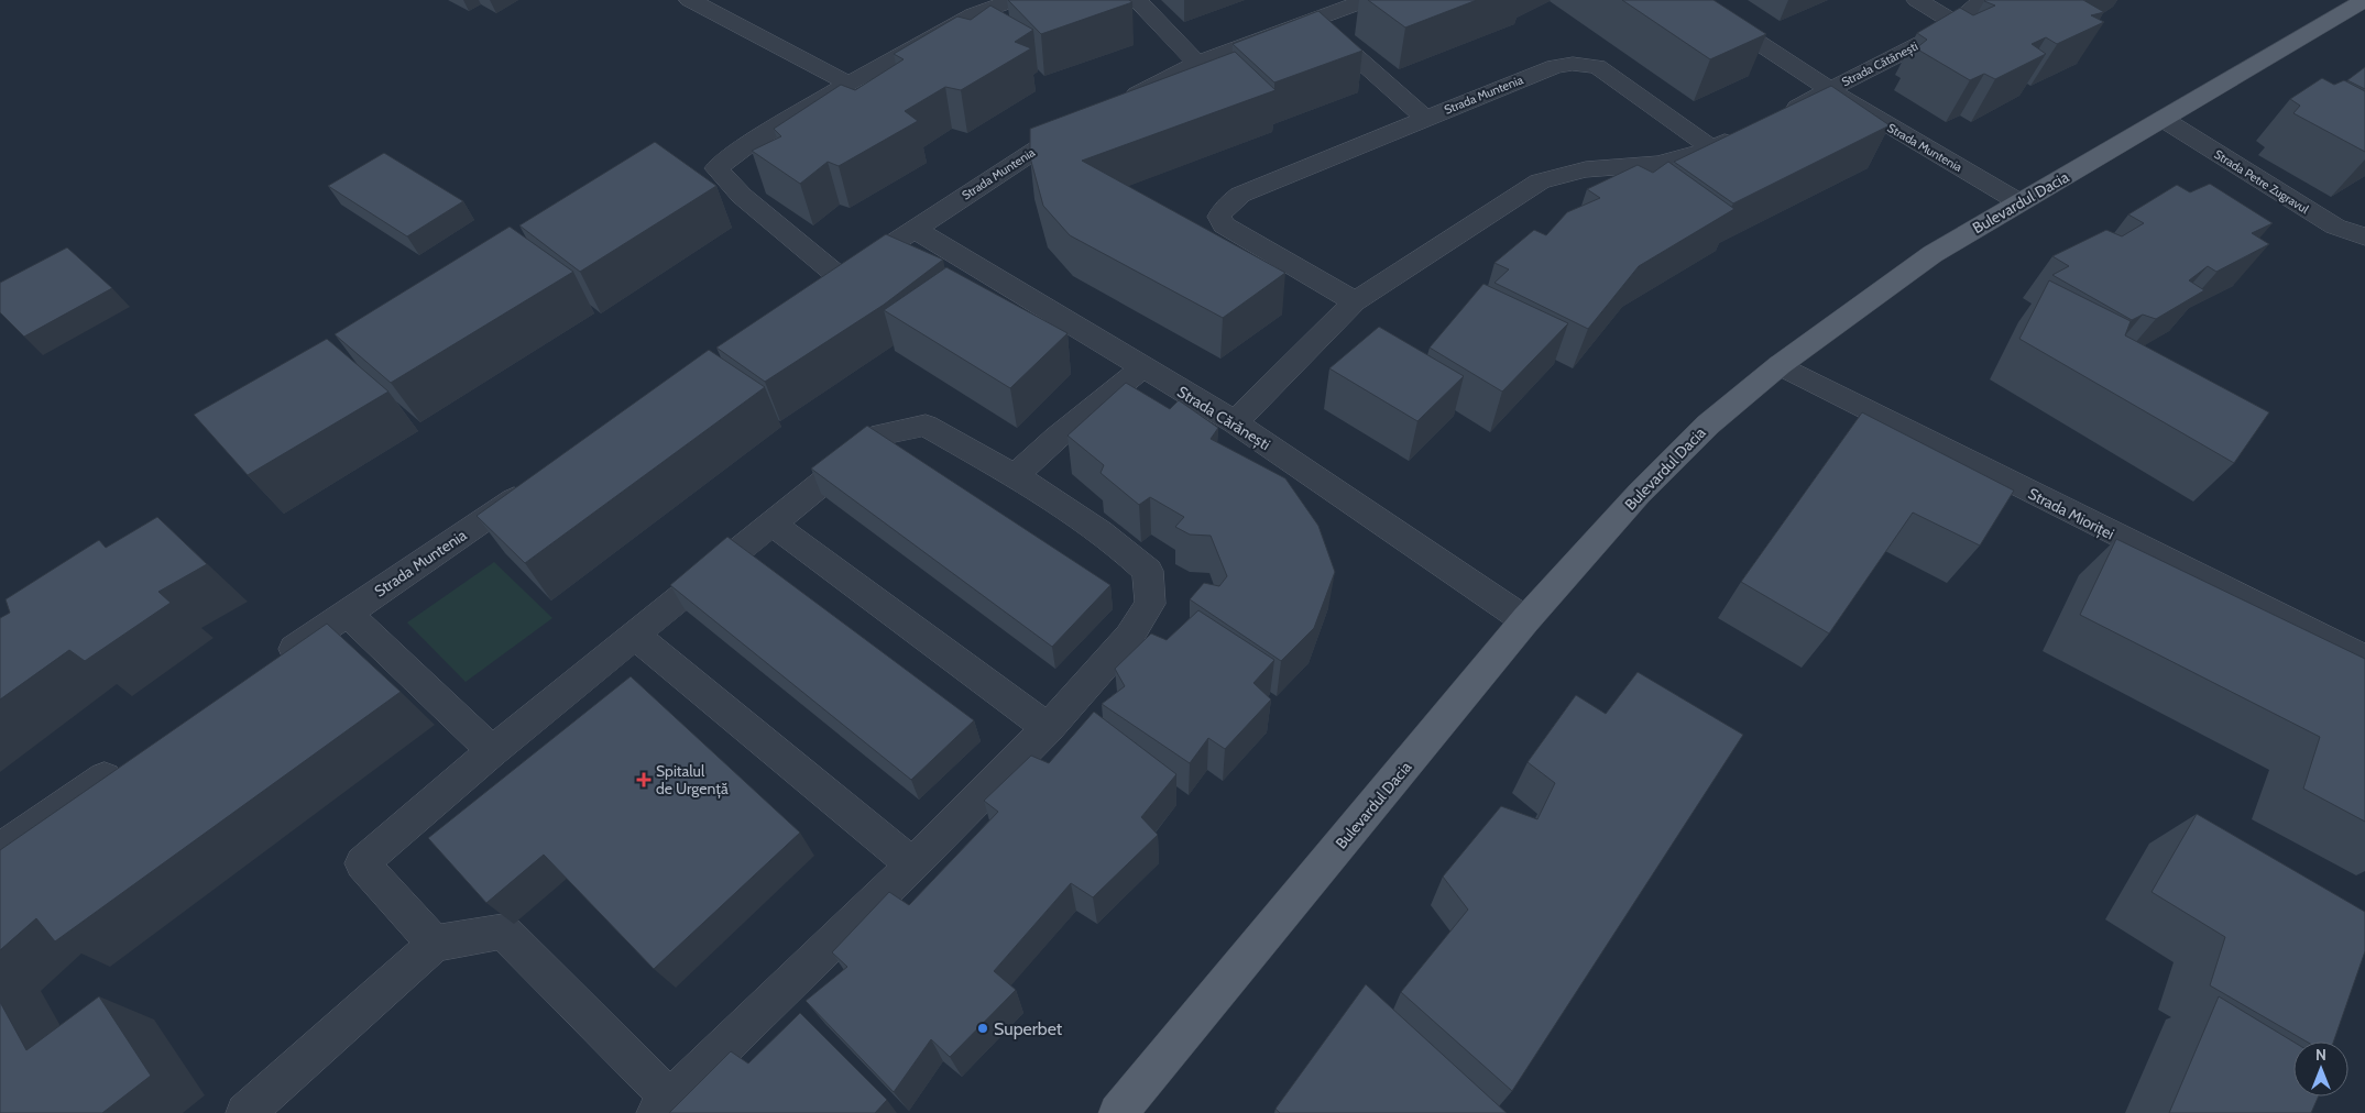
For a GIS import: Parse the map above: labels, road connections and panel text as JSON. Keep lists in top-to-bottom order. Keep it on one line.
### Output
{"streets":{"main road":["Bulevardul Dacia"],"street":["Strada Cătănești","Strada Muntenia","Strada Petre Zugravul","Strada Cărănești","Strada Mioriței"]},"crossings":[["Strada Cătănești","Strada Muntenia"],["Strada Muntenia","Bulevardul Dacia"],["Strada Muntenia","Strada Cărănești"],["Strada Petre Zugravul","Bulevardul Dacia"],["Bulevardul Dacia","Strada Cărănești"],["Bulevardul Dacia","Strada Mioriței"]],"places":{"health":["Spitalul de Urgență"],"other":["Superbet"]},"north":"top"}
